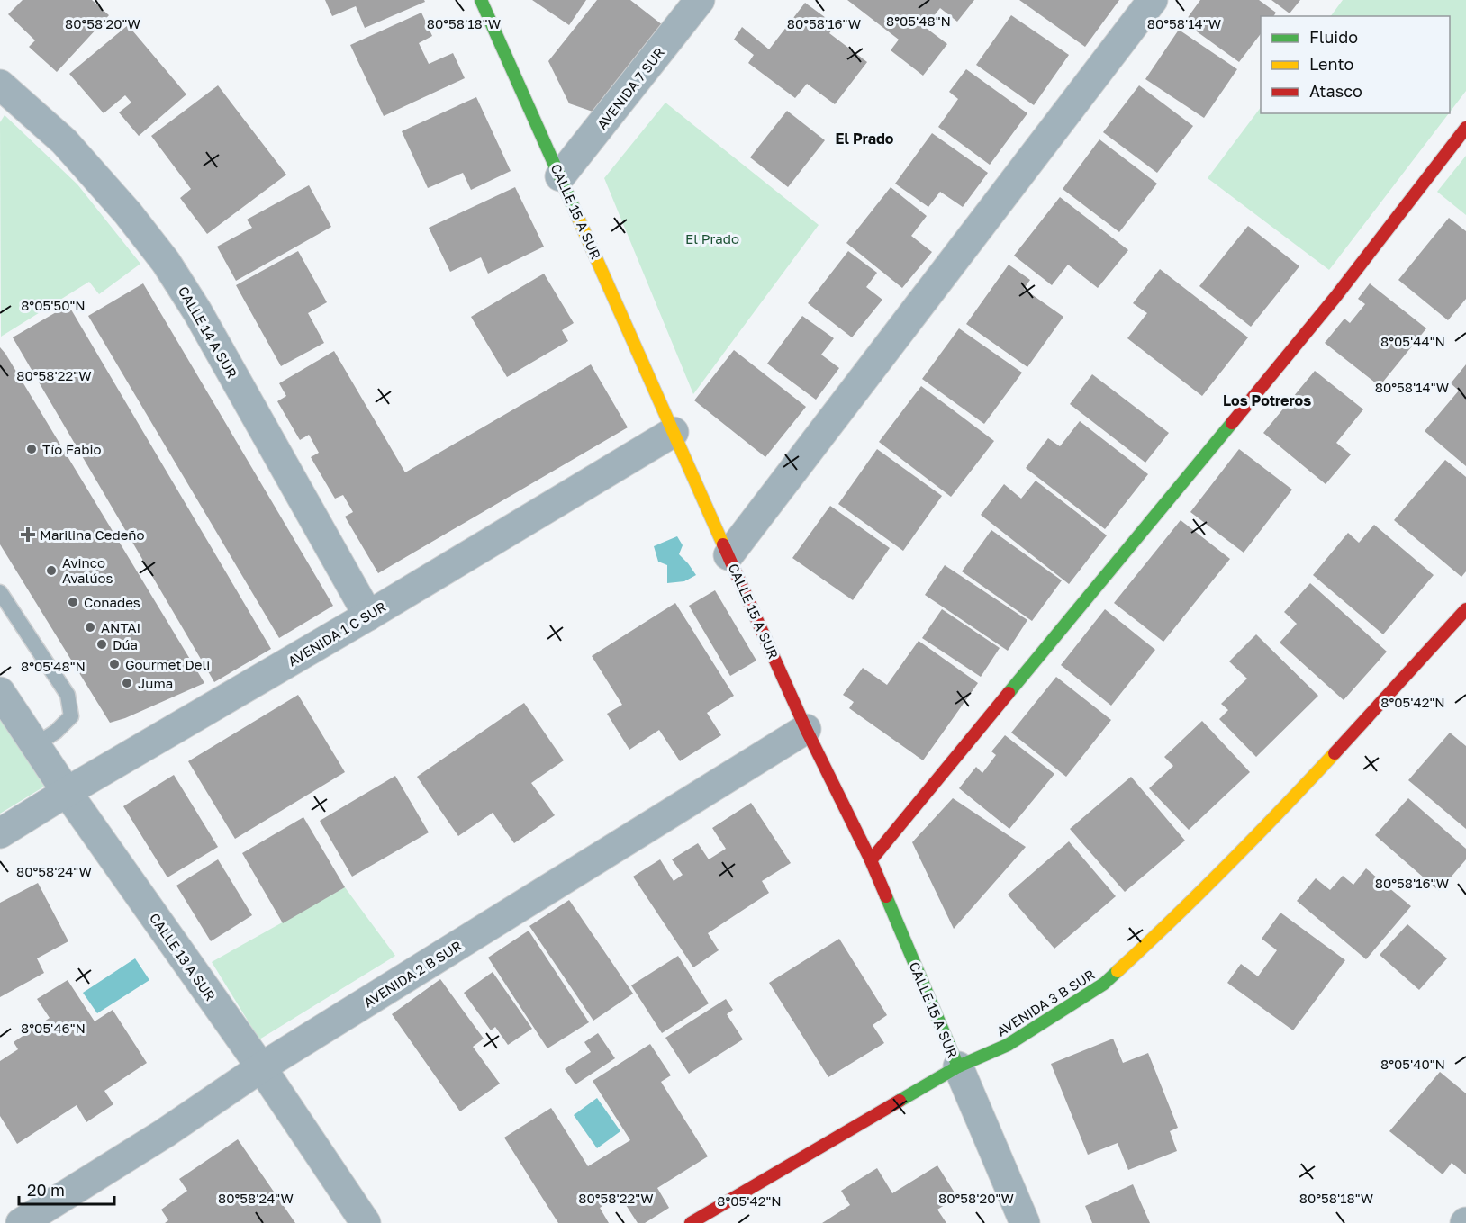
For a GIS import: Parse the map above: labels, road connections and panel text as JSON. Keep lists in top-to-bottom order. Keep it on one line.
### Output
{"streets":{"street":["AVENIDA 7 SUR","CALLE 15 A SUR","CALLE 14 A SUR","AVENIDA 1 C SUR","CALLE 13 A SUR","AVENIDA 2 B SUR","AVENIDA 3 B SUR"]},"crossings":[["AVENIDA 7 SUR","CALLE 15 A SUR"],["CALLE 15 A SUR","AVENIDA 1 C SUR"],["CALLE 15 A SUR","AVENIDA 2 B SUR"],["CALLE 15 A SUR","AVENIDA 3 B SUR"],["CALLE 14 A SUR","AVENIDA 1 C SUR"],["AVENIDA 1 C SUR","CALLE 13 A SUR"],["CALLE 13 A SUR","AVENIDA 2 B SUR"]],"districts":["El Prado","Los Potreros"],"parks":["El Prado"],"places":{"other":["Tío Fabio","Avinco Avalúos","Conades","ANTAI","Dúa","Gourmet Deli","Juma"],"health":["Marilina Cedeño"]},"legend":["Fluido","Lento","Atasco"],"scale_bar":"20 m","coordinates":["8°05'48\"N","80°58'20\"W","80°58'18\"W","80°58'16\"W","80°58'14\"W","8°05'50\"N","8°05'44\"N","80°58'22\"W","8°05'42\"N","80°58'24\"W","8°05'46\"N","8°05'40\"N"]}
